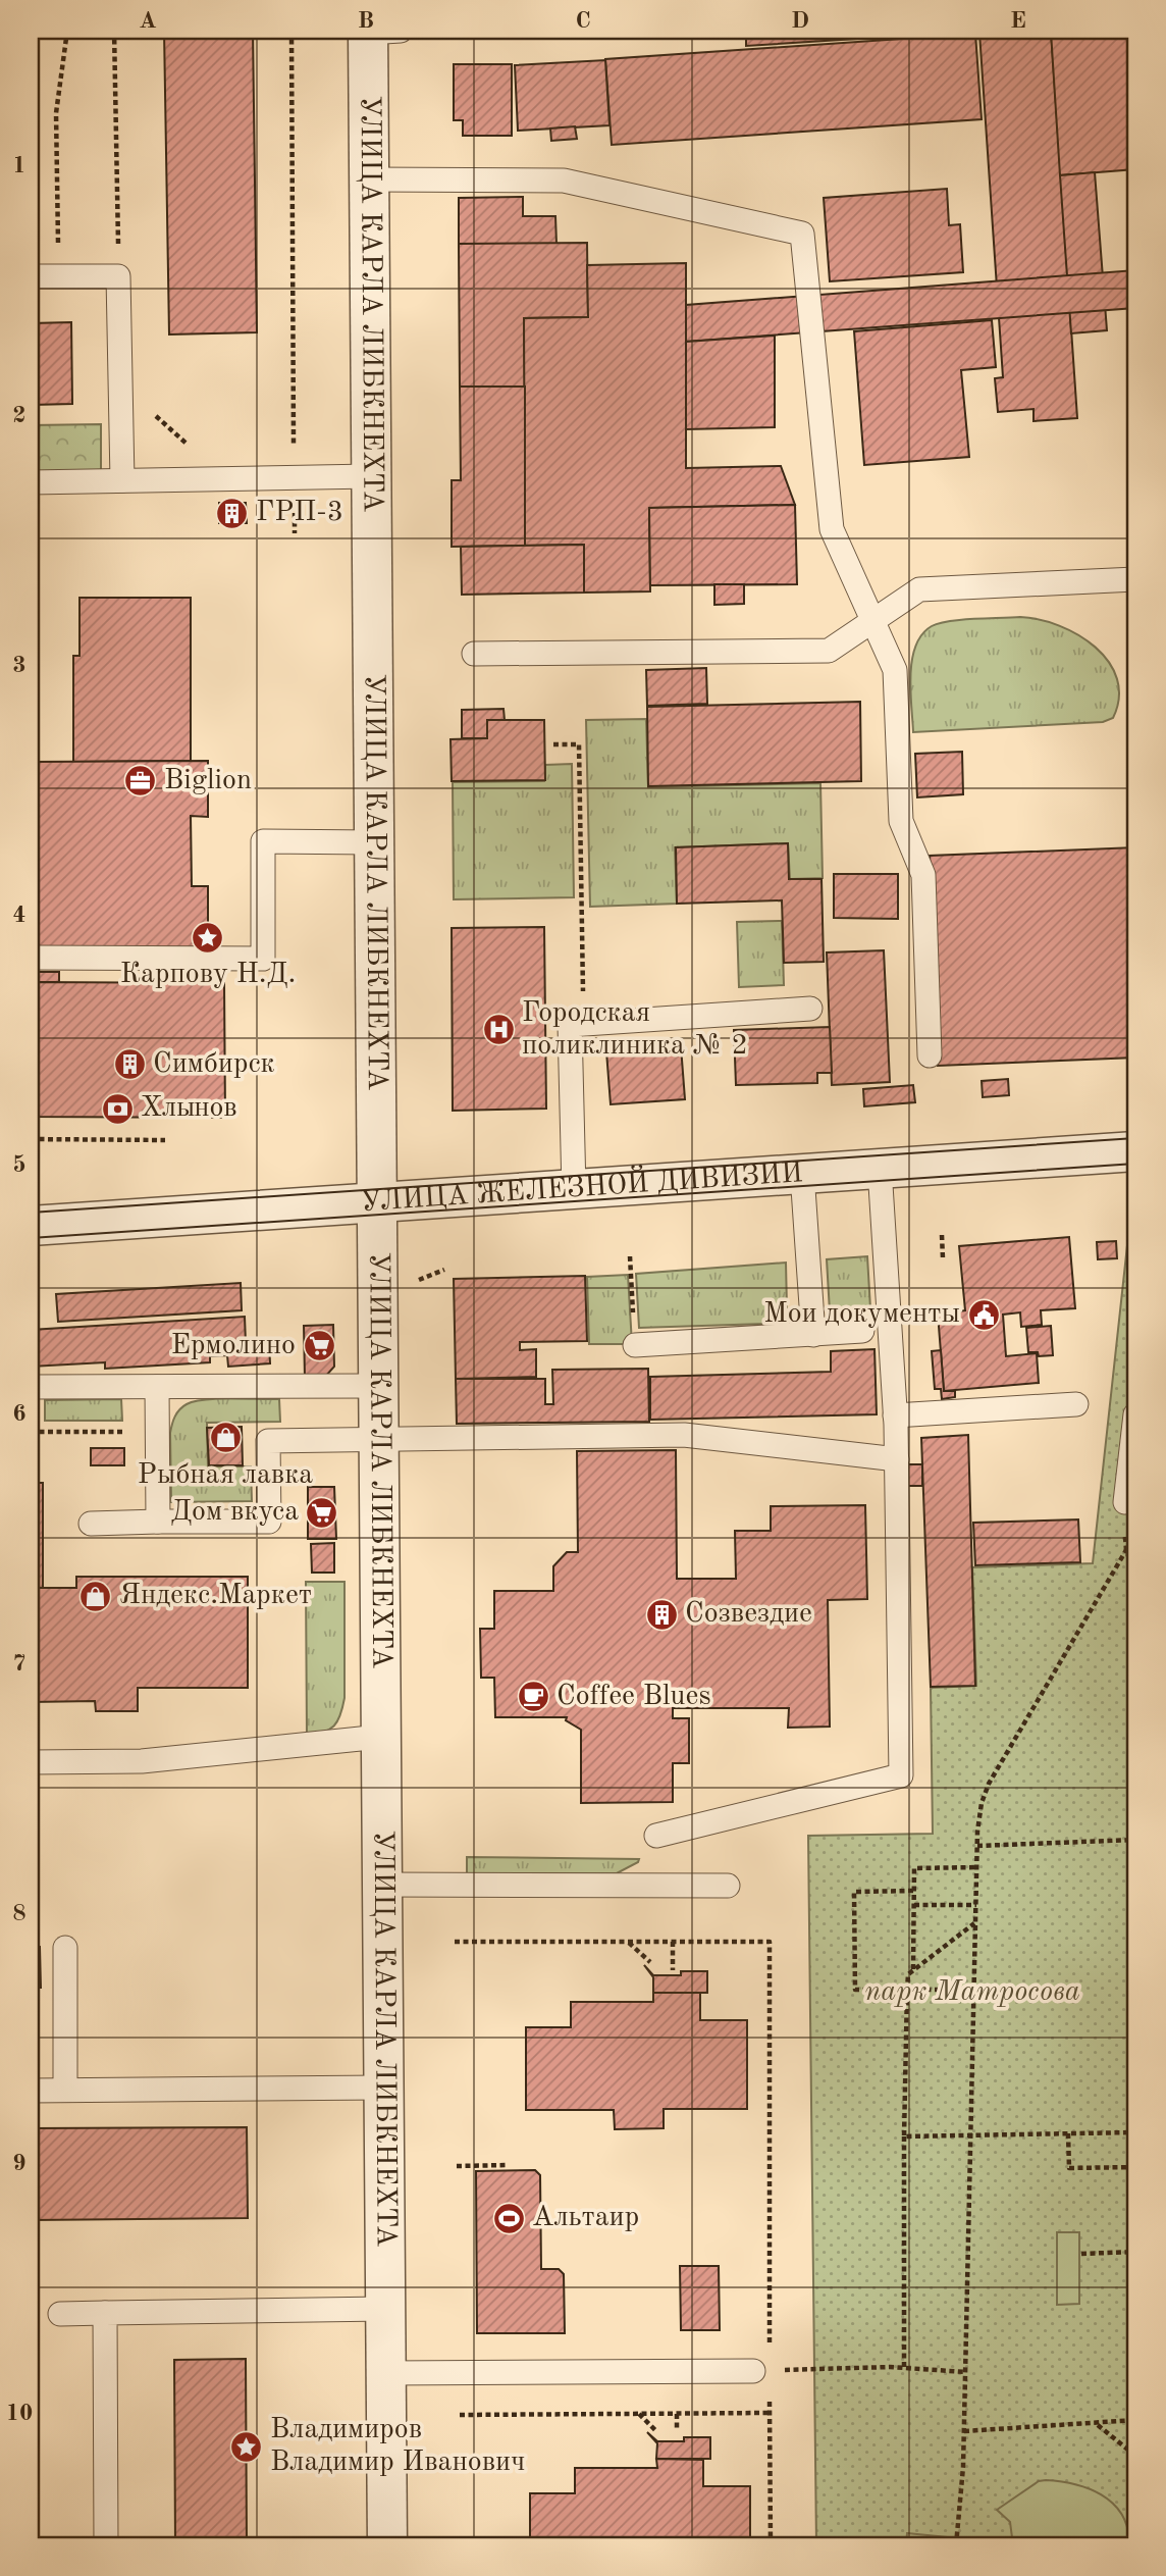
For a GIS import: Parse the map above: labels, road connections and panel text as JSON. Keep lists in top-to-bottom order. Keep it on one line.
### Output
{"streets":{"street":["УЛИЦА КАРЛА ЛИБКНЕХТА","УЛИЦА ЖЕЛЕЗНОЙ ДИВИЗИИ"]},"crossings":[["УЛИЦА КАРЛА ЛИБКНЕХТА","УЛИЦА ЖЕЛЕЗНОЙ ДИВИЗИИ"]],"parks":["парк Матросова"],"places":{"building":["ГРП-3","Симбирск","Созвездие"],"office":["Biglion"],"place":["Карпову Н.Д.","Владимиров Владимир Иванович"],"hospital":["Городская поликлиника № 2"],"bank":["Хлынов"],"public building":["Мои документы"],"supermarket":["Ермолино","Дом вкуса"],"shop":["Рыбная лавка","Яндекс.Маркет"],"cafe":["Coffee Blues"],"sports":["Альтаир"]},"grid":{"columns":["A","B","C","D","E"],"rows":["1","2","3","4","5","6","7","8","9","10"]}}
